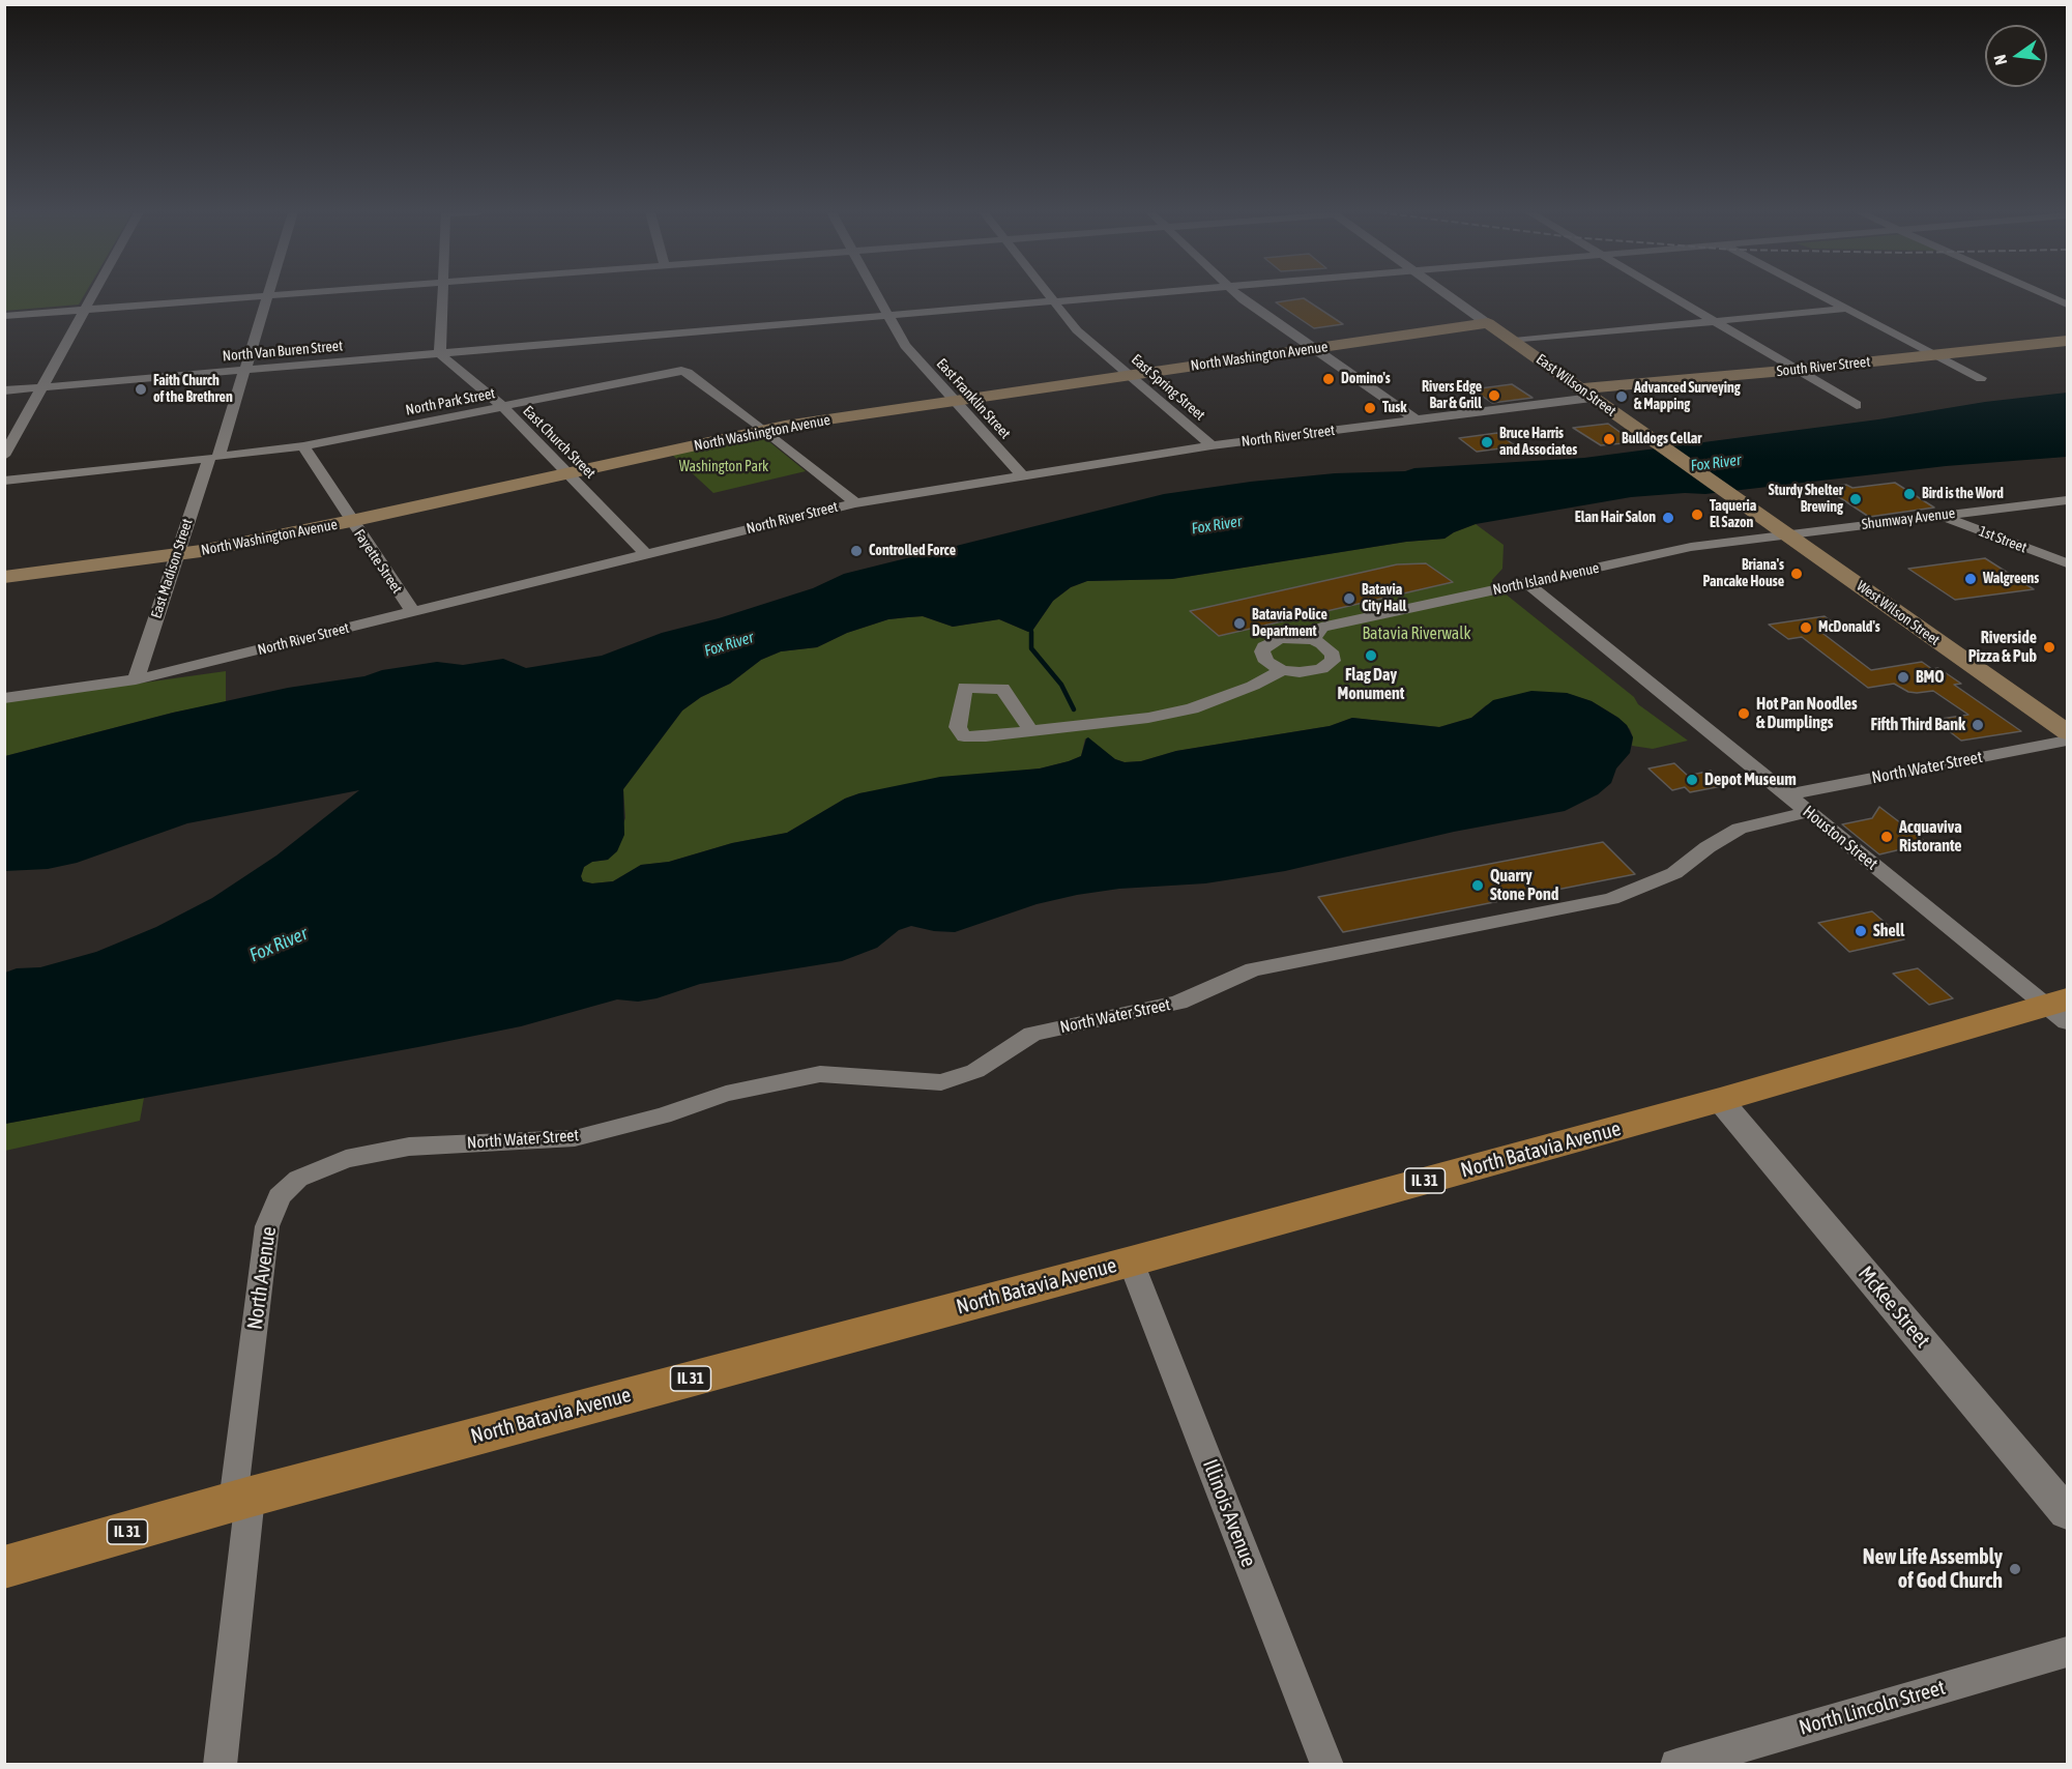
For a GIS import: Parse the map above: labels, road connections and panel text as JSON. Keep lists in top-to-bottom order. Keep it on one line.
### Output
{"streets":{"main road":["North Washington Avenue","South River Street","East Wilson Street","West Wilson Street","North Batavia Avenue","IL 31"],"street":["North Van Buren Street","East Spring Street","East Franklin Street","North Park Street","North River Street","East Church Street","Shumway Avenue","1st Street","Fayette Street","East Madison Street","North Island Avenue","North Water Street","Houston Street","North Avenue","McKee Street","Illinois Avenue","North Lincoln Street"]},"crossings":[["North Van Buren Street","East Spring Street"],["North Van Buren Street","East Franklin Street"],["North Van Buren Street","East Church Street"],["North Van Buren Street","East Madison Street"],["North Washington Avenue","East Wilson Street"],["North Washington Avenue","East Spring Street"],["North Washington Avenue","East Franklin Street"],["North Washington Avenue","North Park Street"],["North Washington Avenue","East Church Street"],["North Washington Avenue","Fayette Street"],["North Washington Avenue","East Madison Street"],["South River Street","East Wilson Street"],["South River Street","North River Street"],["East Wilson Street","North River Street"],["East Wilson Street","West Wilson Street"],["East Spring Street","North River Street"],["East Franklin Street","North River Street"],["North Park Street","East Church Street"],["North Park Street","Fayette Street"],["North Park Street","East Madison Street"],["North River Street","East Church Street"],["North River Street","Fayette Street"],["North River Street","East Madison Street"],["Shumway Avenue","1st Street"],["Shumway Avenue","North Island Avenue"],["Shumway Avenue","West Wilson Street"],["North Island Avenue","West Wilson Street"],["North Island Avenue","Houston Street"],["North Water Street","Houston Street"],["North Water Street","North Avenue"],["Houston Street","North Batavia Avenue"],["North Batavia Avenue","North Avenue"],["North Batavia Avenue","McKee Street"],["North Batavia Avenue","Illinois Avenue"]],"water":["Fox River"],"parks":["Washington Park","Batavia Riverwalk"],"places":["Domino's","Faith Church of the Brethren","Rivers Edge Bar & Grill","Advanced Surveying & Mapping","Tusk","Bulldogs Cellar","Bruce Harris and Associates","Bird is the Word","Sturdy Shelter Brewing","Taqueria El Sazon","Elan Hair Salon","Controlled Force","Briana's Pancake House","Walgreens","Batavia City Hall","Batavia Police Department","McDonald's","Riverside Pizza & Pub","Flag Day Monument","BMO","Hot Pan Noodles & Dumplings","Fifth Third Bank","Depot Museum","Acquaviva Ristorante","Quarry Stone Pond","Shell","New Life Assembly of God Church"],"north":"left"}
